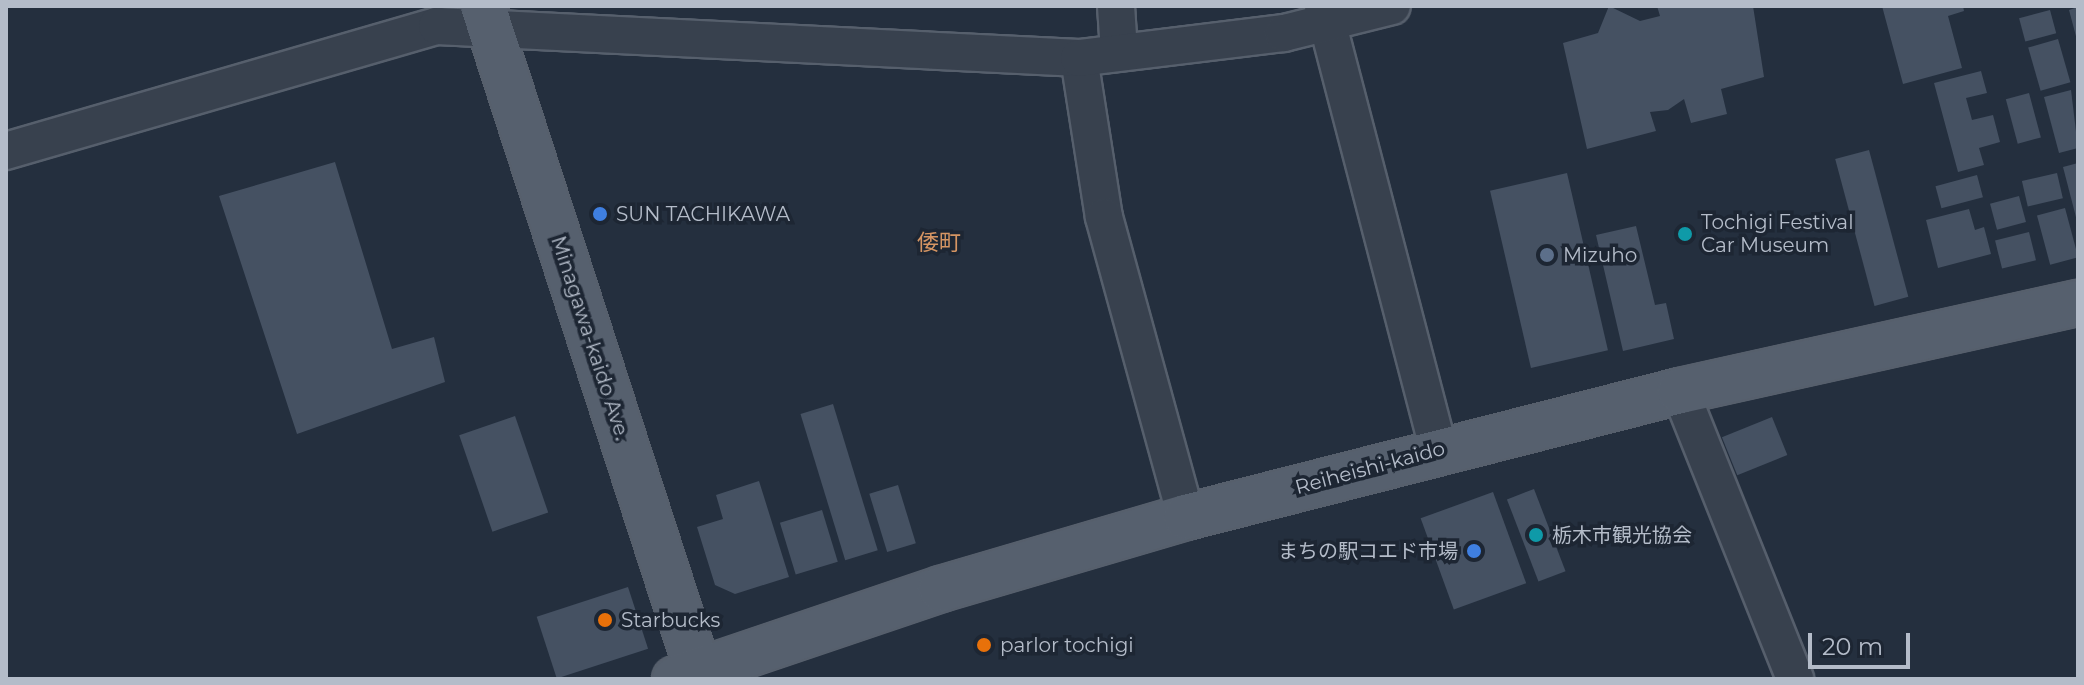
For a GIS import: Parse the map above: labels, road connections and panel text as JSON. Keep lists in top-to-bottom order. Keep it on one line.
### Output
{"streets":{"main road":["Minagawa-kaido Ave.","Reiheishi-kaido"]},"crossings":[["Minagawa-kaido Ave.","Reiheishi-kaido"]],"districts":["倭町"],"places":["SUN TACHIKAWA","Tochigi Festival Car Museum","Mizuho","栃木市観光協会","まちの駅コエド市場","Starbucks","parlor tochigi"],"scale_bar":"20 m"}
